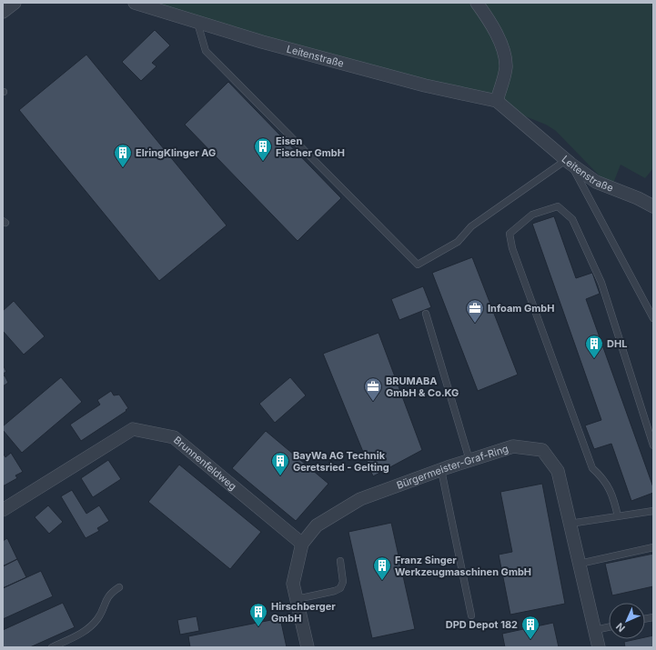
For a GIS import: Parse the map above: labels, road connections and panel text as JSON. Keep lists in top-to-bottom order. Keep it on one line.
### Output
{"streets":{"street":["Leitenstraße","Brunnenfeldweg","Bürgermeister-Graf-Ring"]},"crossings":[["Brunnenfeldweg","Bürgermeister-Graf-Ring"]],"places":{"building":["Eisen Fischer GmbH","ElringKlinger AG","DHL","BayWa AG Technik Geretsried - Gelting","Franz Singer Werkzeugmaschinen GmbH","Hirschberger GmbH","DPD Depot 182"],"office":["Infoam GmbH","BRUMABA GmbH & Co.KG"]},"north":"bottom left"}
